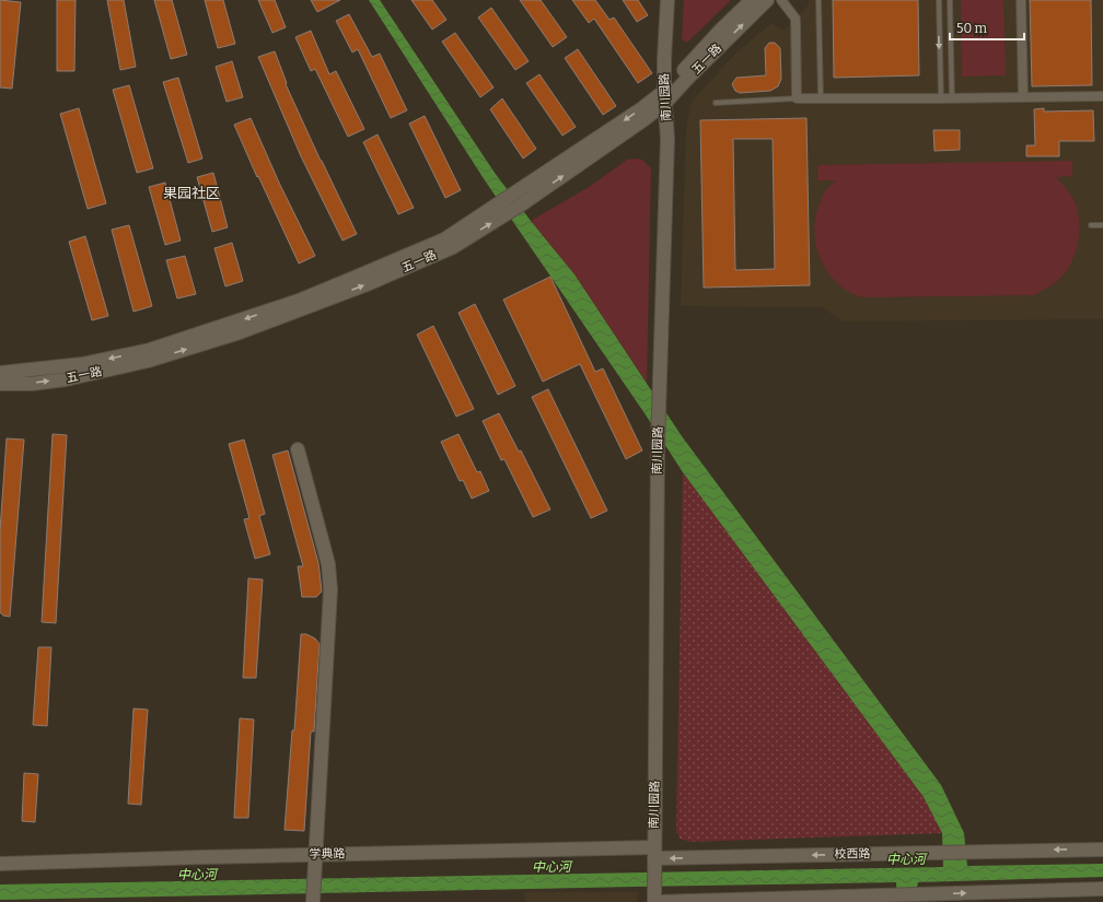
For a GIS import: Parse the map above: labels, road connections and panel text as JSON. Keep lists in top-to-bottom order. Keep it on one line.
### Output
{"streets":{"street":["五一路","南川园路","学典路","校西路"]},"crossings":[["五一路","南川园路"],["南川园路","学典路"],["南川园路","校西路"],["学典路","校西路"]],"districts":["果园社区"],"water":["中心河"],"scale_bar":"50 m"}
